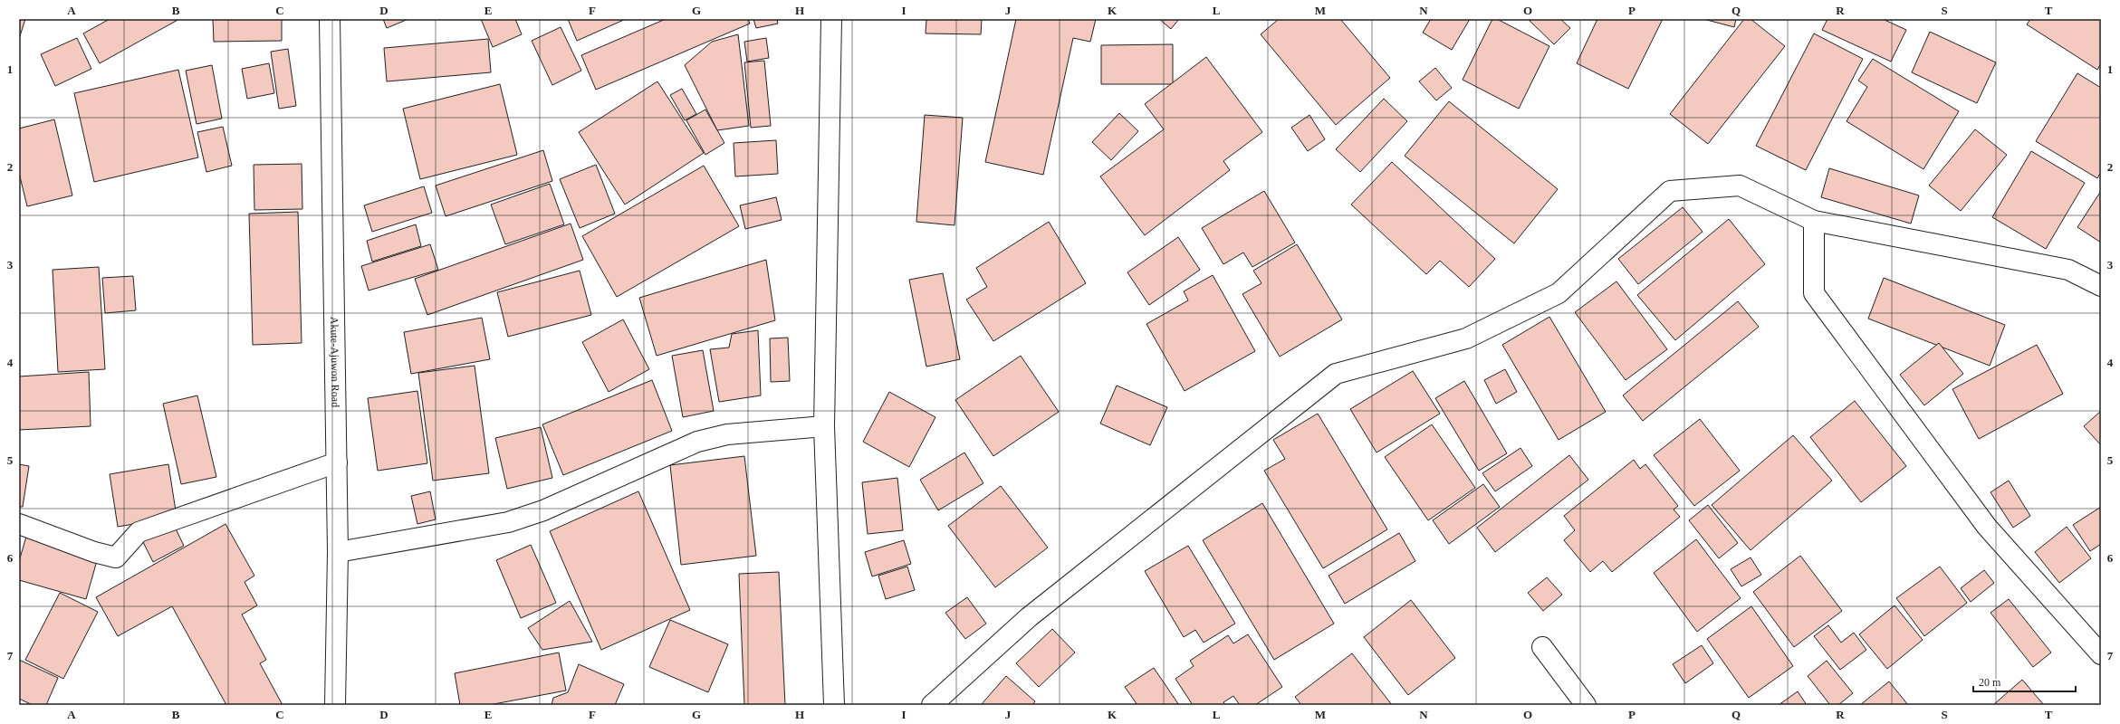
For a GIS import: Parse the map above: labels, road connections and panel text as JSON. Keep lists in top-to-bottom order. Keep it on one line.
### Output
{"streets":{"street":["Akute-Ajuwon Road"]},"scale_bar":"20 m","grid":{"columns":["A","B","C","D","E","F","G","H","I","J","K","L","M","N","O","P","Q","R","S","T"],"rows":["1","2","3","4","5","6","7"]}}
